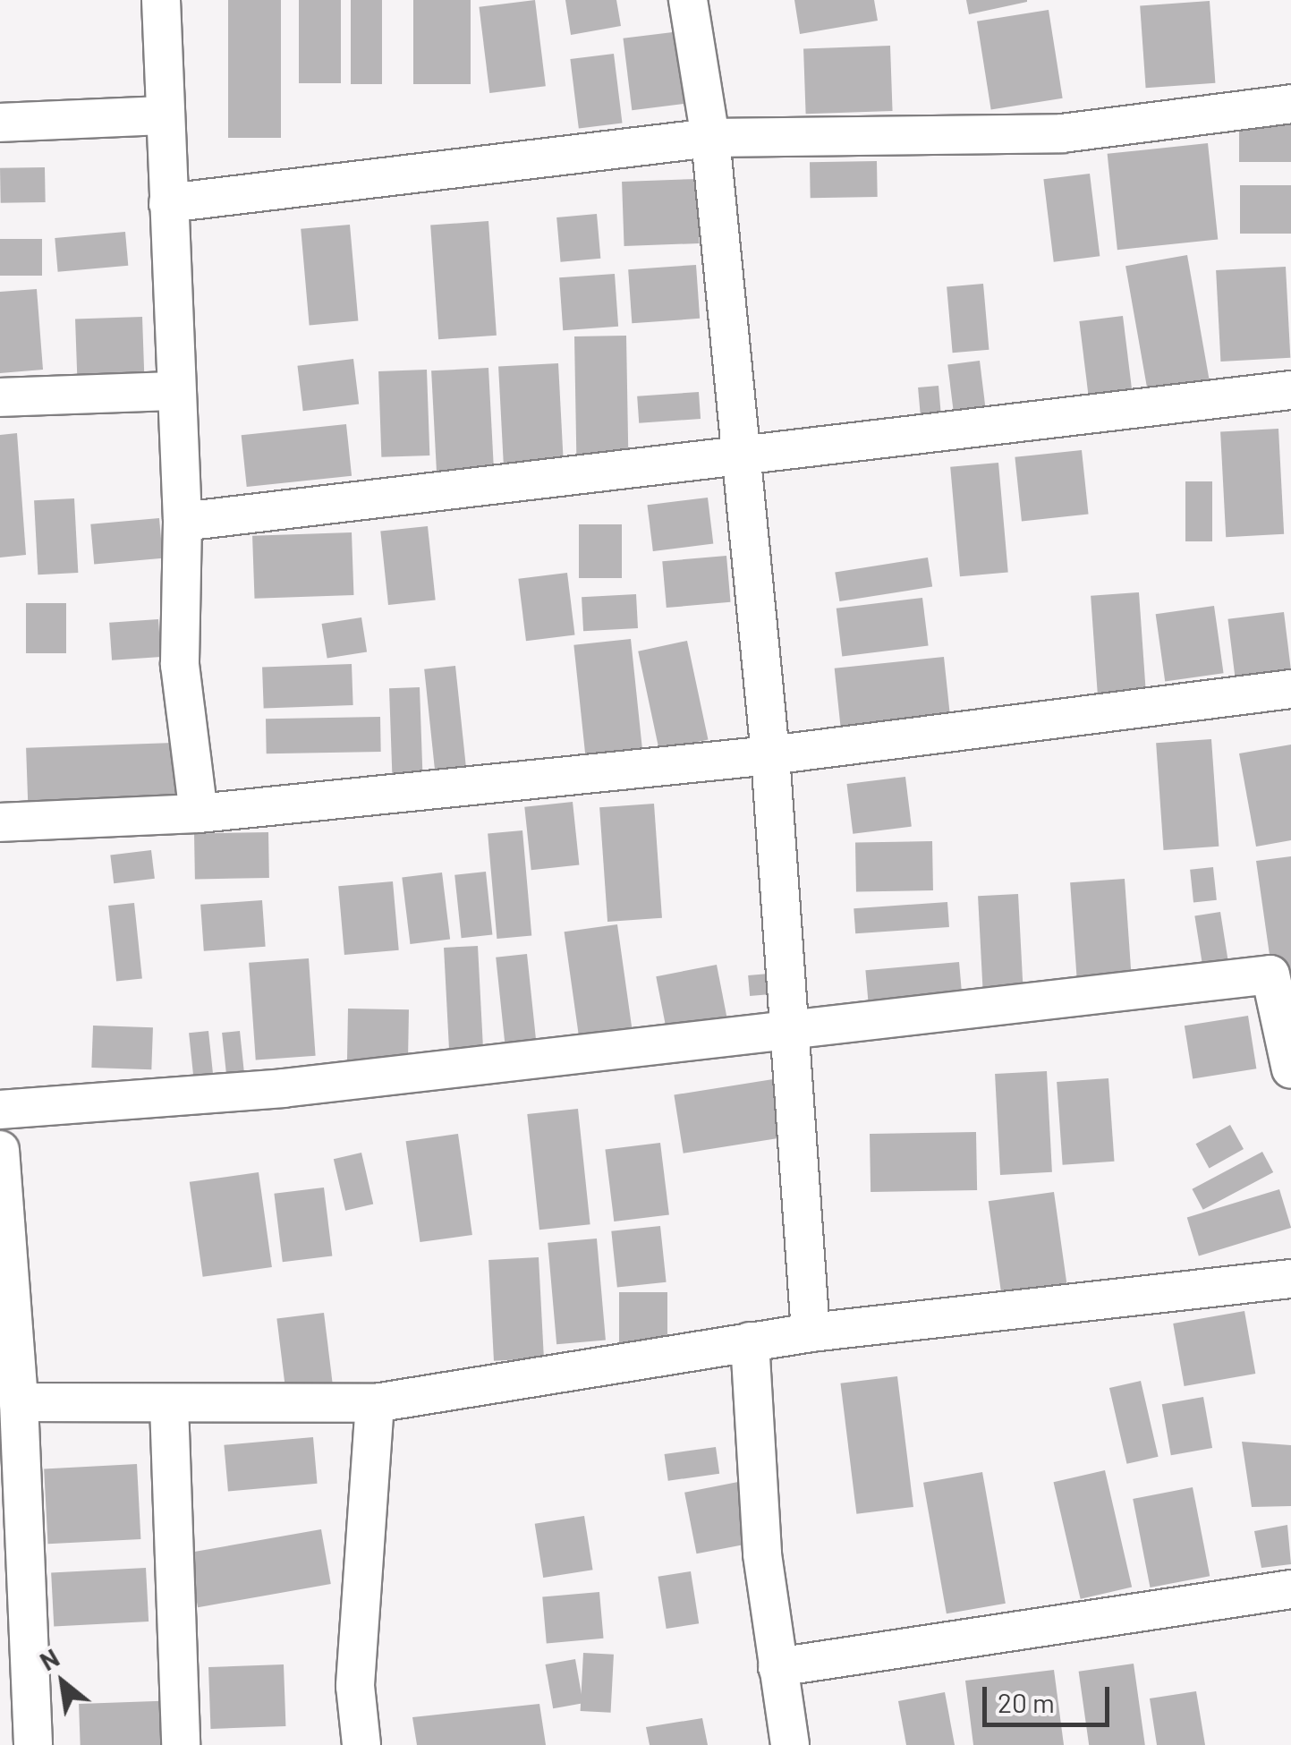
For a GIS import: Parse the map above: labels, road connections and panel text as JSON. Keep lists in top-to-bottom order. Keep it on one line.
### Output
{"scale_bar":"20 m","north":"top left"}
